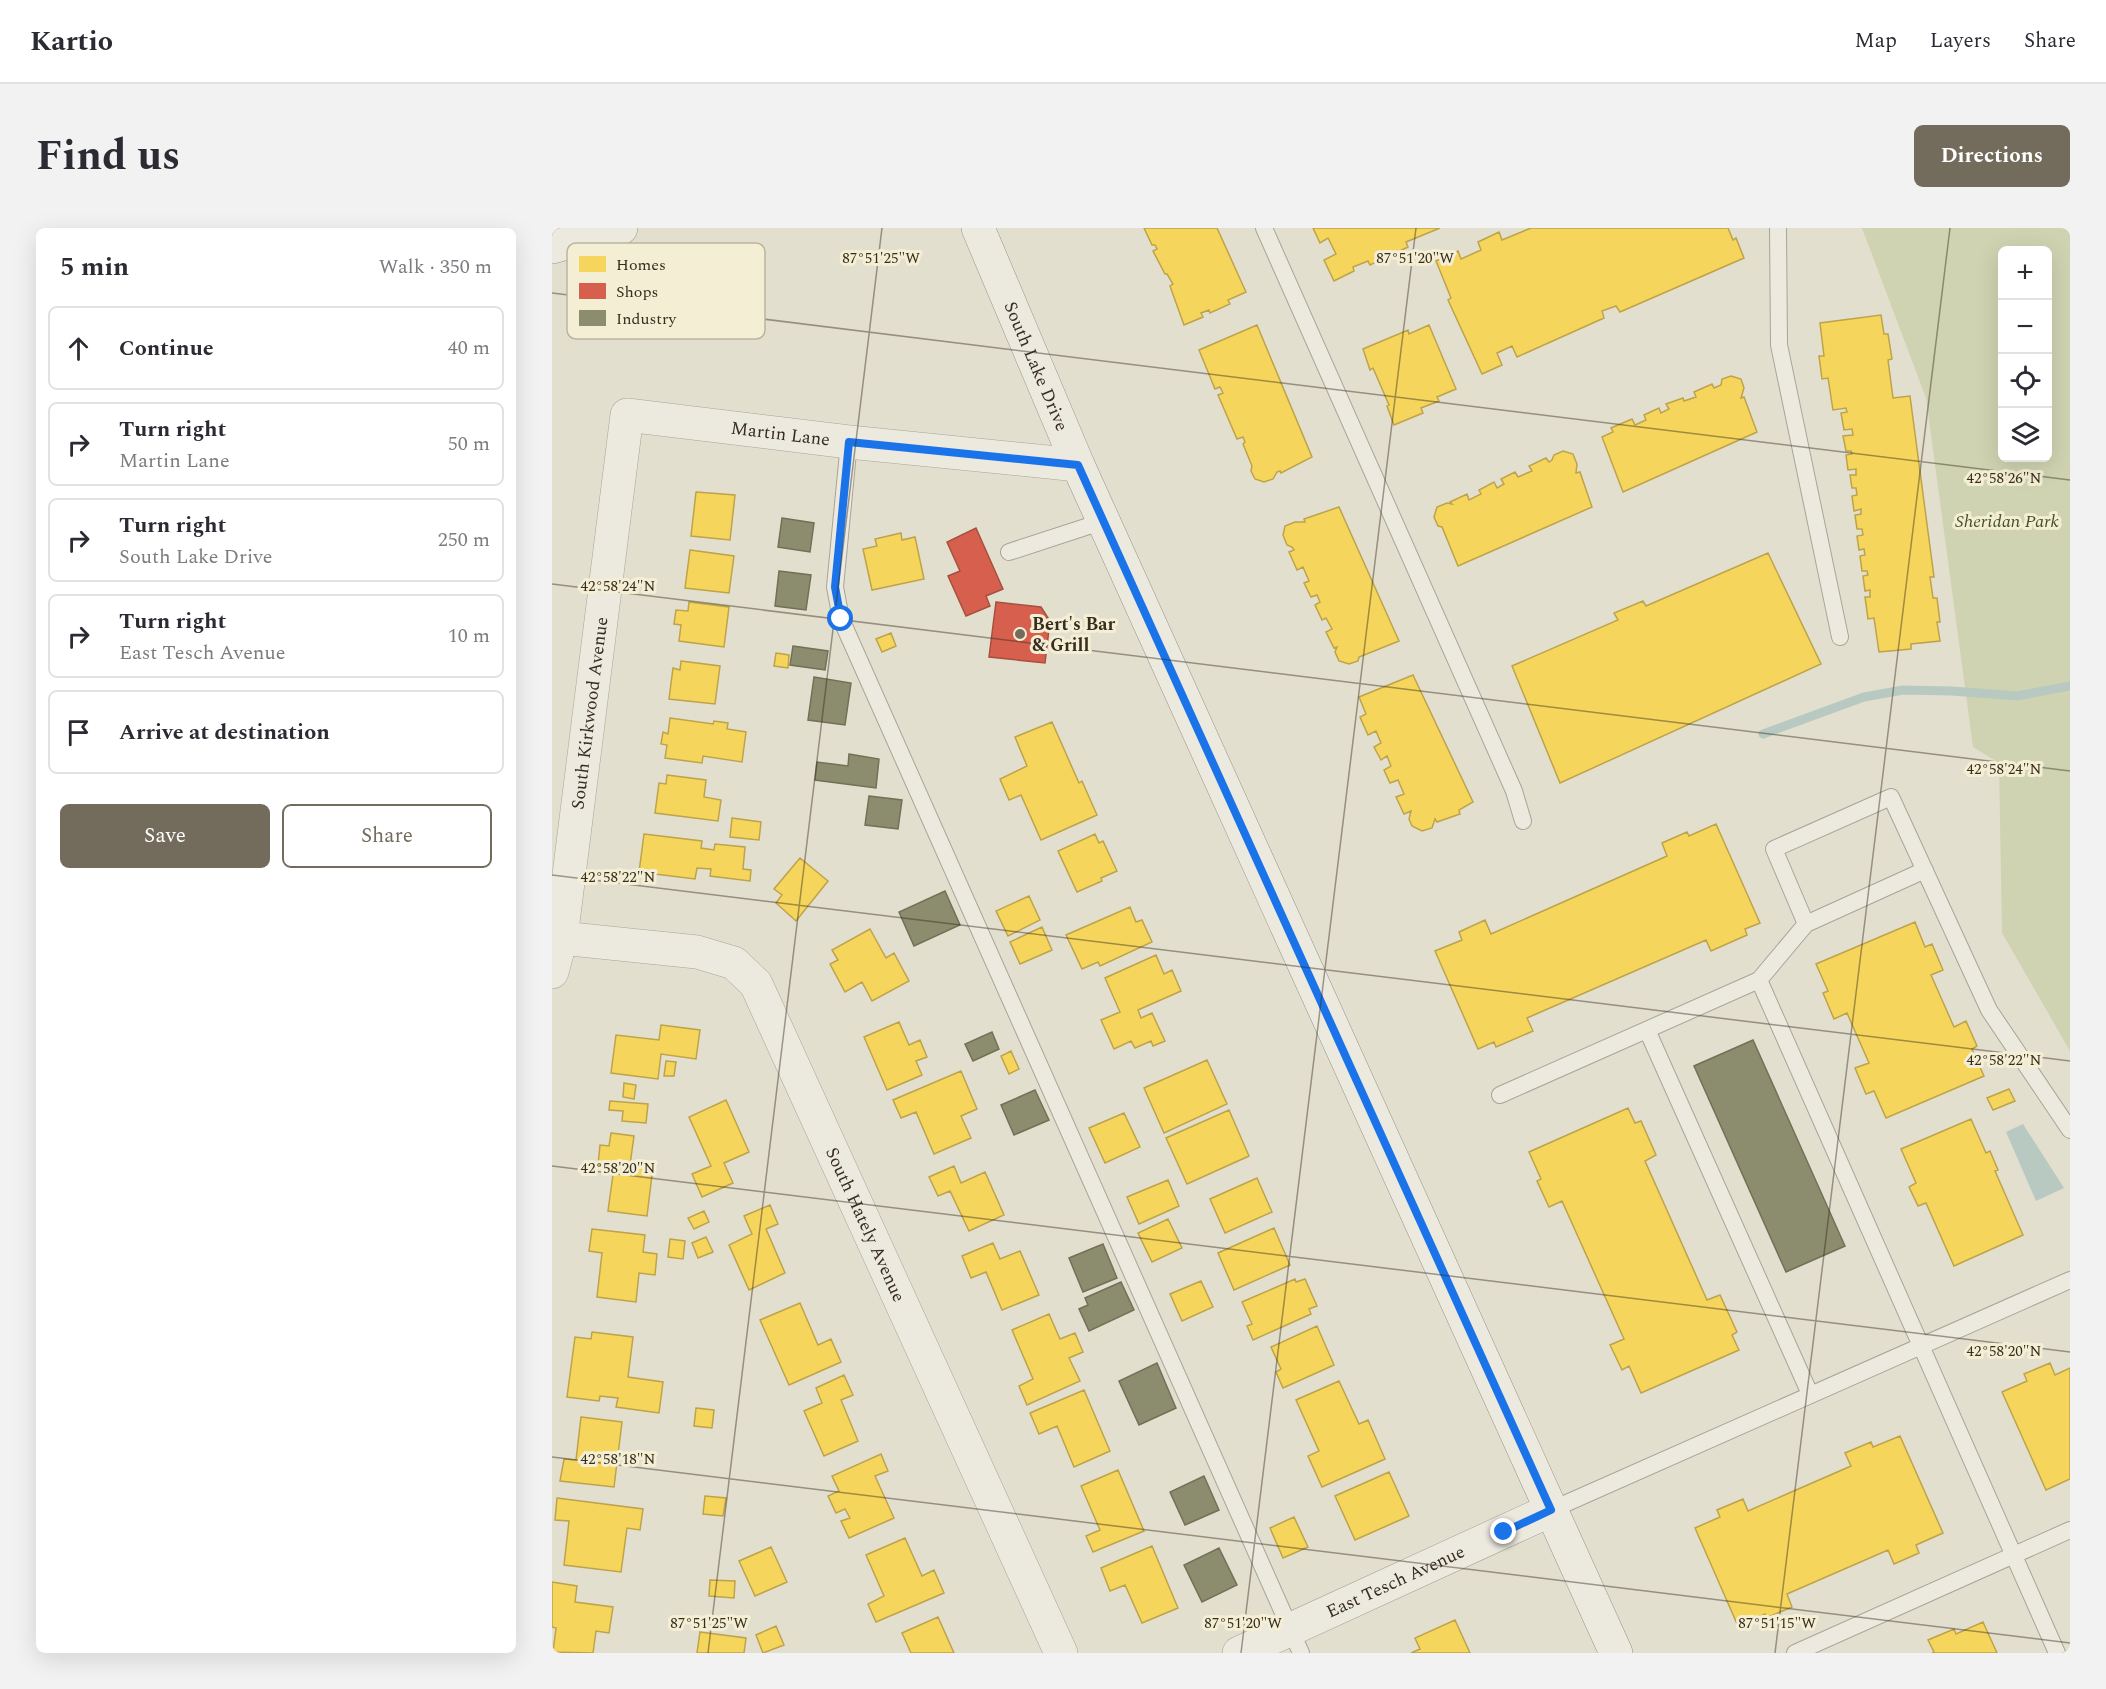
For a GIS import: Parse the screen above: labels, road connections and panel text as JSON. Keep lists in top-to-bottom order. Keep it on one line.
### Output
{"streets":{"street":["South Lake Drive","Martin Lane","South Kirkwood Avenue","South Hately Avenue","East Tesch Avenue"]},"crossings":[["South Lake Drive","Martin Lane"],["South Lake Drive","East Tesch Avenue"],["Martin Lane","South Kirkwood Avenue"],["South Kirkwood Avenue","South Hately Avenue"]],"parks":["Sheridan Park"],"places":["Bert's Bar & Grill"],"legend":["Homes","Shops","Industry"],"page":{"header":"Kartio","nav":["Map","Layers","Share"],"title":"Find us","buttons":["Directions",["Save","Share"]],"heading":["5 min","Walk · 350 m"],"map_buttons":["+","−"],"list":[["Continue","40 m"],["Turn right","Martin Lane","50 m"],["Turn right","South Lake Drive","250 m"],["Turn right","East Tesch Avenue","10 m"],"Arrive at destination"]},"coordinates":["87°51'25\"W","87°51'20\"W","42°58'26\"N","42°58'24\"N","42°58'22\"N","42°58'20\"N","42°58'18\"N","87°51'15\"W"]}
